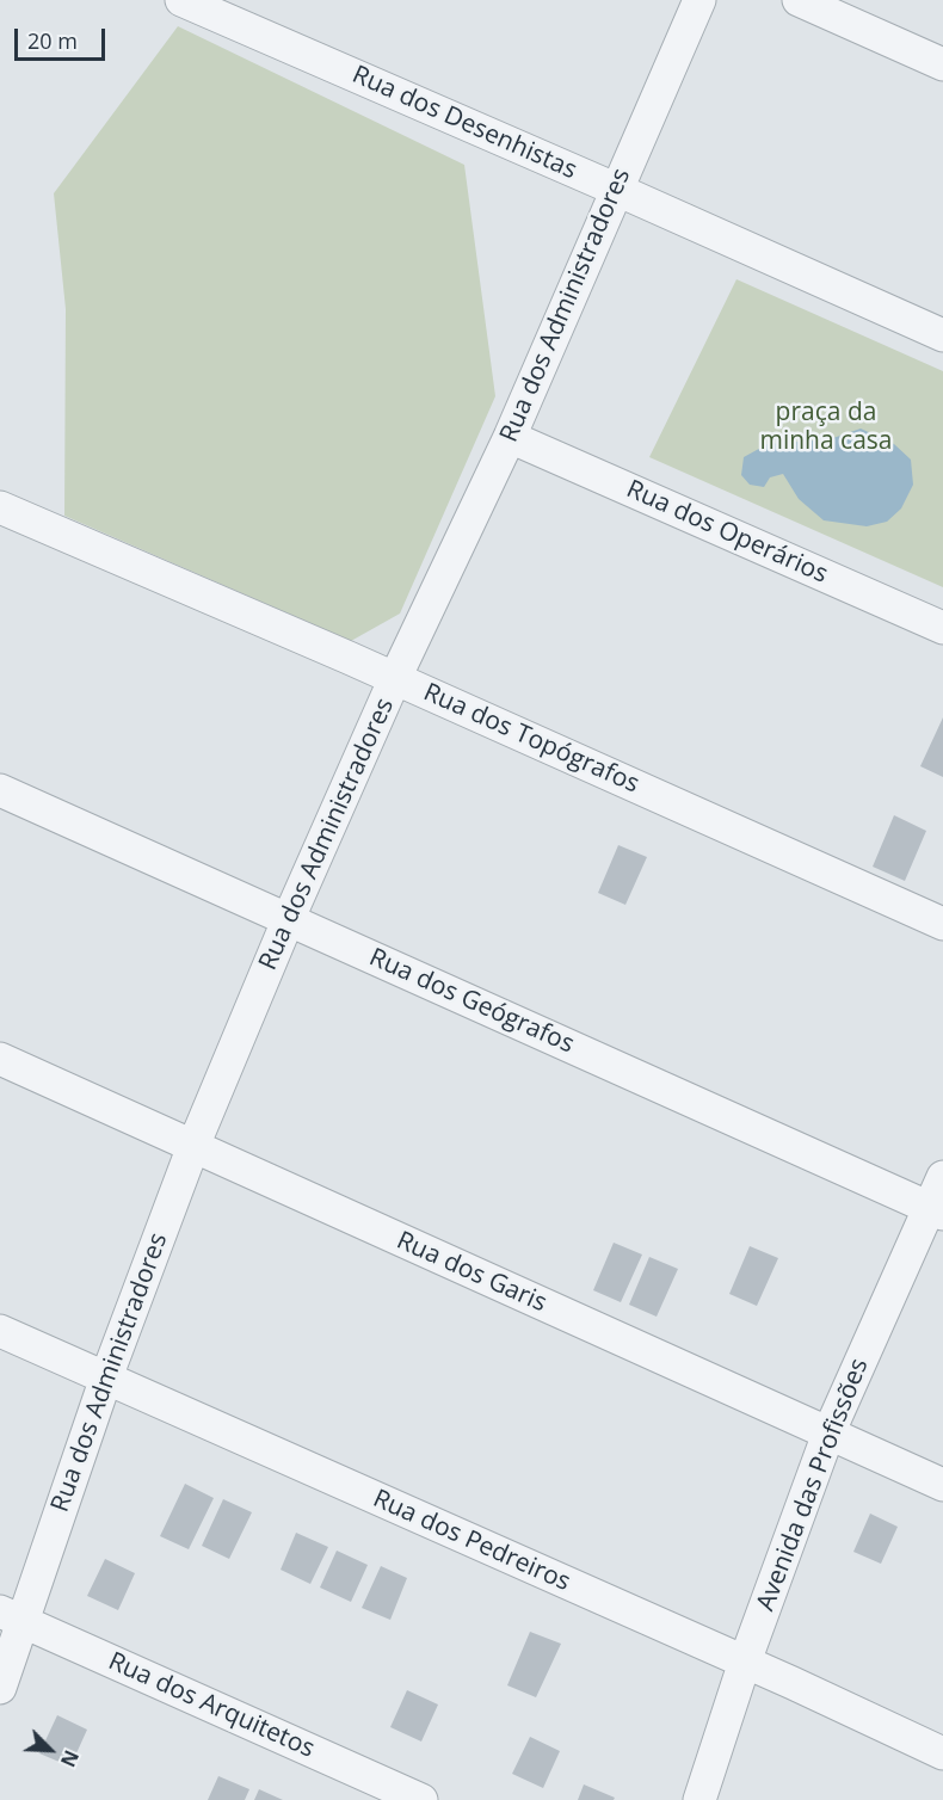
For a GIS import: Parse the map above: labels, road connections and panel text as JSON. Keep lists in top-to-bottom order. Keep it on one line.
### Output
{"streets":{"street":["Rua dos Desenhistas","Rua dos Administradores","Rua dos Operários","Rua dos Topógrafos","Rua dos Geógrafos","Rua dos Garis","Avenida das Profissões","Rua dos Pedreiros","Rua dos Arquitetos"]},"crossings":[["Rua dos Desenhistas","Rua dos Administradores"],["Rua dos Administradores","Rua dos Operários"],["Rua dos Administradores","Rua dos Topógrafos"],["Rua dos Administradores","Rua dos Geógrafos"],["Rua dos Administradores","Rua dos Garis"],["Rua dos Administradores","Rua dos Pedreiros"],["Rua dos Administradores","Rua dos Arquitetos"],["Rua dos Geógrafos","Avenida das Profissões"],["Rua dos Garis","Avenida das Profissões"],["Avenida das Profissões","Rua dos Pedreiros"]],"parks":["praça da minha casa"],"scale_bar":"20 m","north":"bottom right"}
